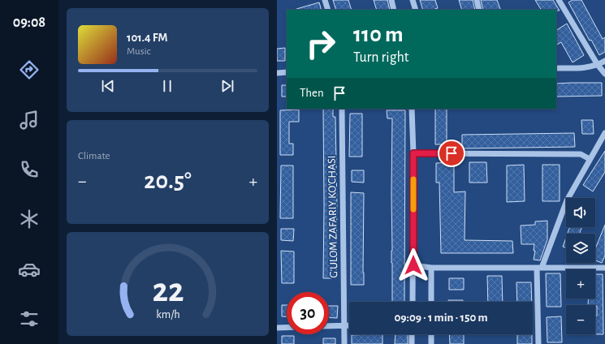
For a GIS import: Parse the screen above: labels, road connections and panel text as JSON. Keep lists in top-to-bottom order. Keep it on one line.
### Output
{"streets":{"street":["G'ULOM ZAFARIY KO'CHASI"]},"page":{"tabs":"09:08","turn":["110 m","Turn right"],"song":["101.4 FM","Music"],"then":"Then","tile":"Climate","heat":["−","20.5°","+"],"map_buttons":["+","−"],"limit":"30","trip":"09:09 · 1 min · 150 m","gauge":["22","km/h"]}}
